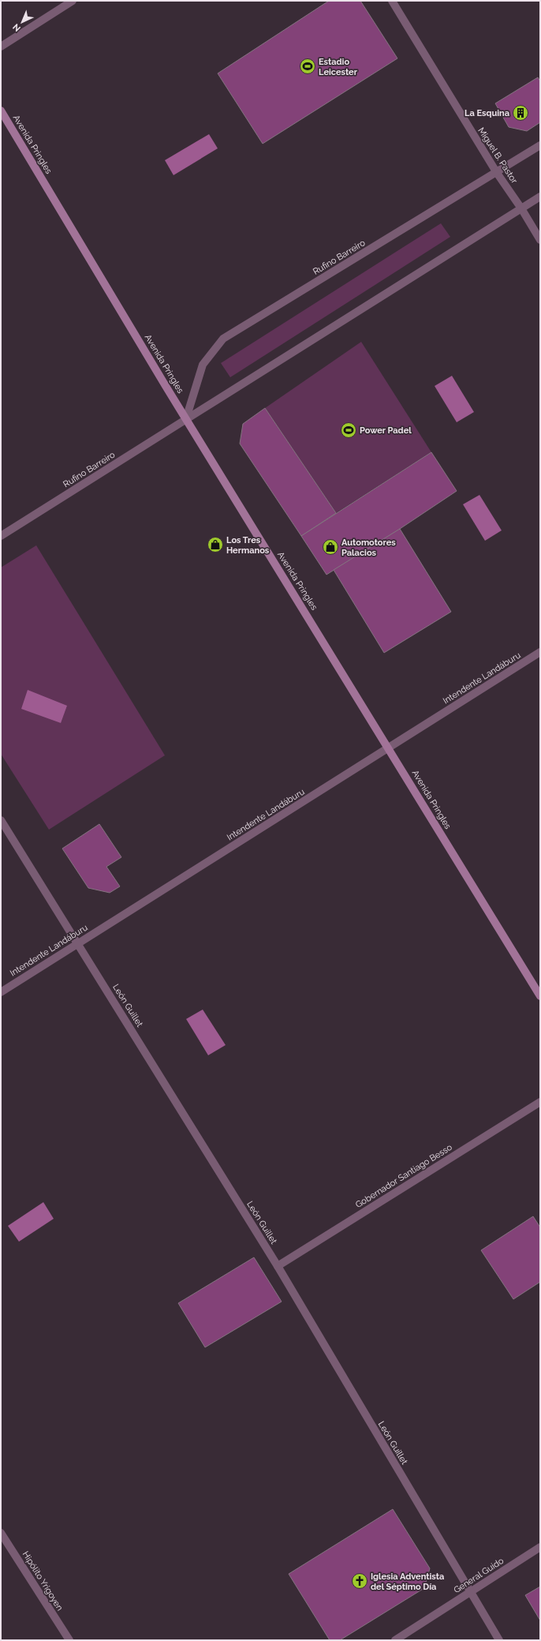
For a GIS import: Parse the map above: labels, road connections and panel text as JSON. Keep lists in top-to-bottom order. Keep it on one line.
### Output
{"streets":{"main road":["Avenida Pringles"],"street":["Miguel B. Pastor","Rufino Barreiro","Intendente Landáburu","León Guillet","Gobernador Santiago Besso","General Guido","Hipólito Yrigoyen"]},"crossings":[["Avenida Pringles","Rufino Barreiro"],["Avenida Pringles","Intendente Landáburu"],["Miguel B. Pastor","Rufino Barreiro"],["Intendente Landáburu","León Guillet"],["León Guillet","Gobernador Santiago Besso"],["León Guillet","General Guido"]],"places":{"sports":["Estadio Leicester","Power Padel"],"building":["La Esquina"],"shop":["Los Tres Hermanos","Automotores Palacios"],"church":["Iglesia Adventista del Séptimo Día"]},"north":"bottom left"}
